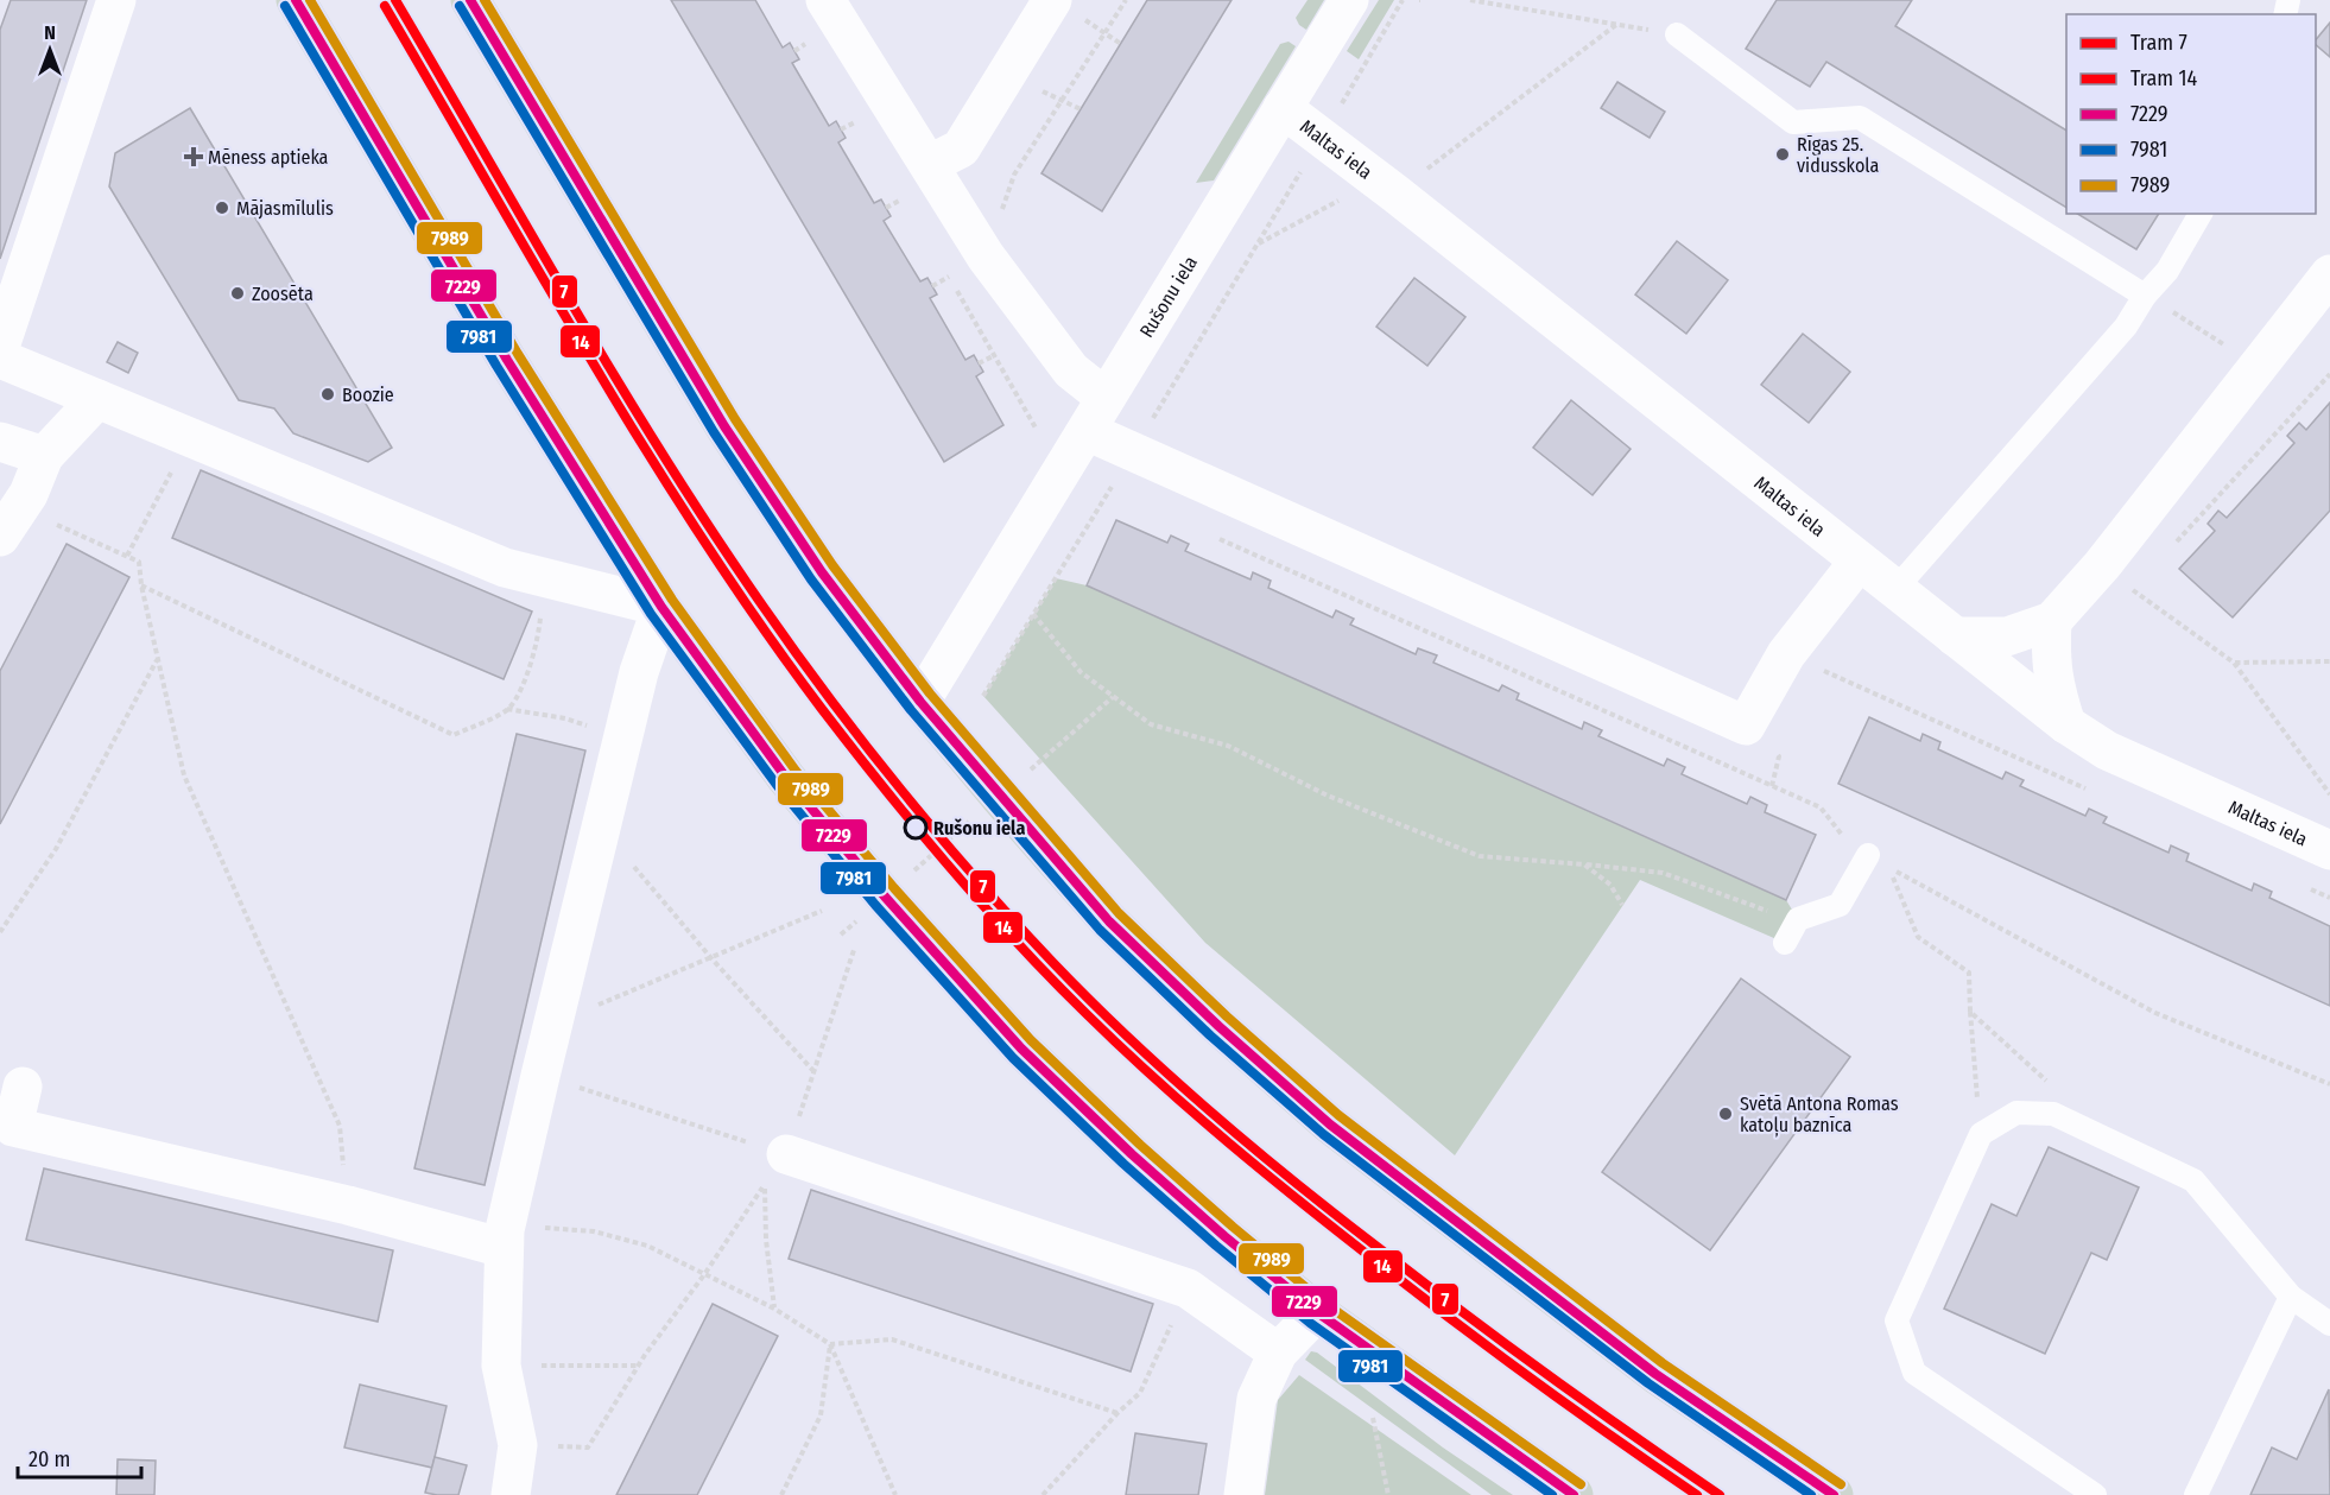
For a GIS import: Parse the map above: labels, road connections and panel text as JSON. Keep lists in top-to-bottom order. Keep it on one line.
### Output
{"streets":{"street":["Maltas iela","Rušonu iela"]},"crossings":[["Maltas iela","Rušonu iela"]],"places":{"other":["Rīgas 25. vidusskola","Mājasmīlulis","Zoosēta","Boozie","Rušonu iela","Svētā Antona Romas katoļu baznīca"],"health":["Mēness aptieka"]},"lines":["tram line 7","transit line 7229","transit line 7989","tram line 14","transit line 7981"],"legend":["Tram 7","Tram 14","7229","7981","7989"],"scale_bar":"20 m","north":"top"}
